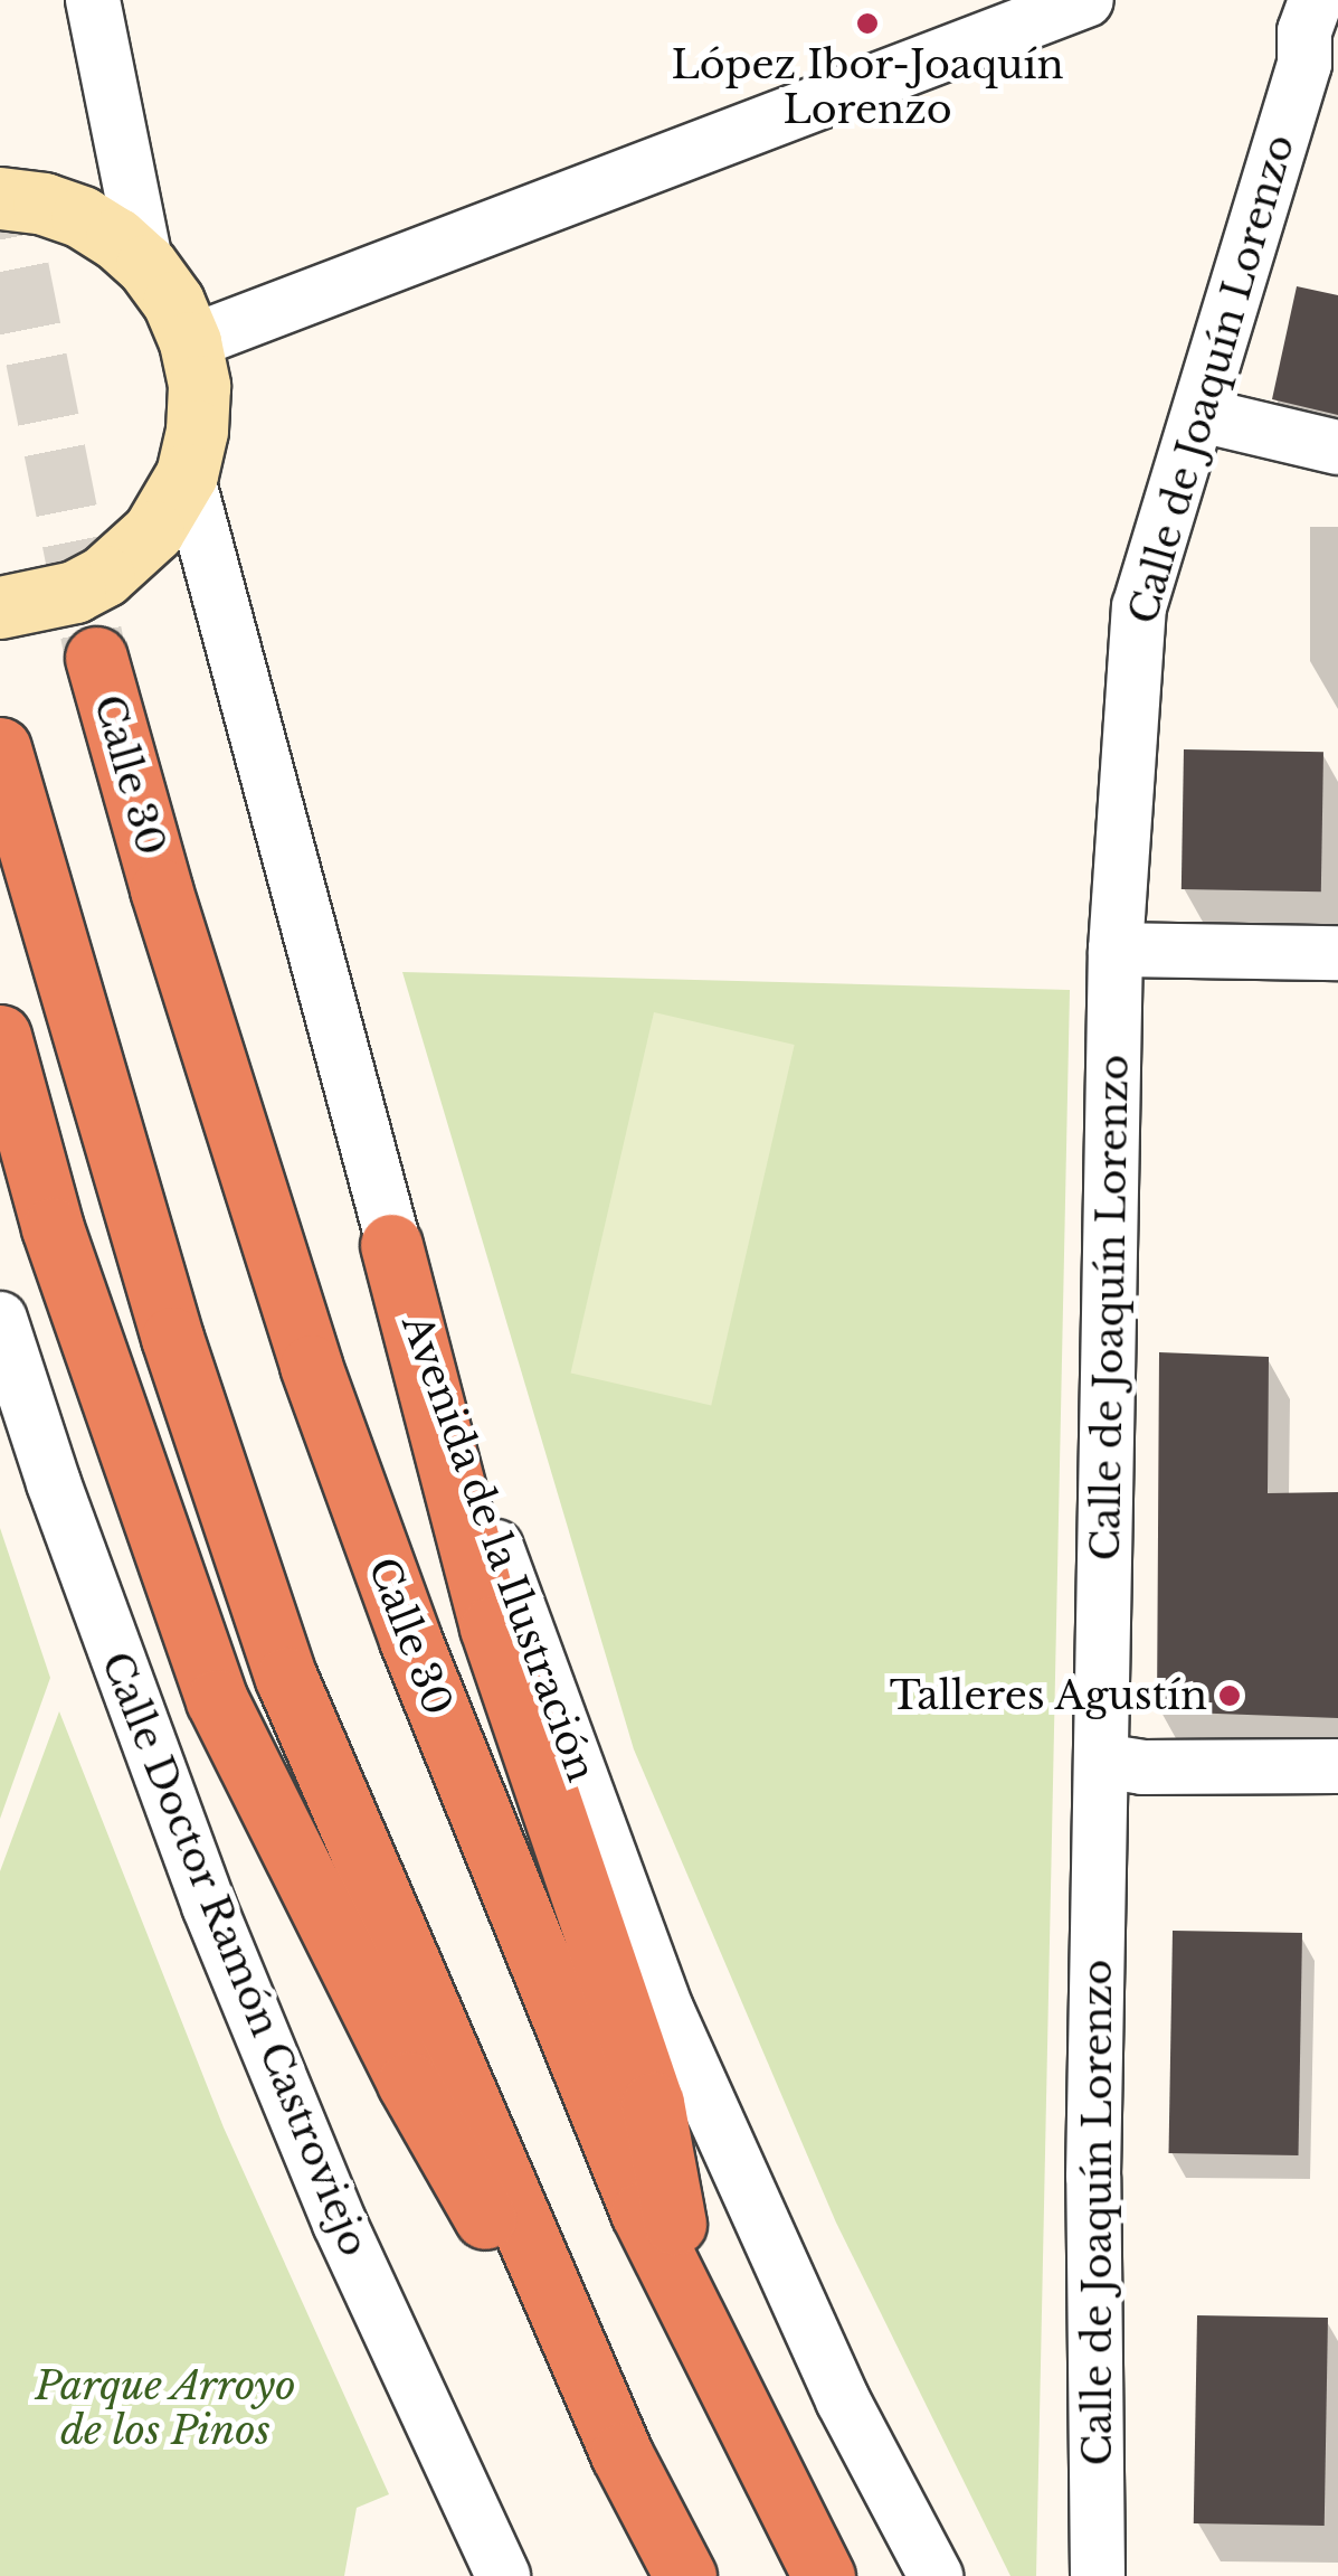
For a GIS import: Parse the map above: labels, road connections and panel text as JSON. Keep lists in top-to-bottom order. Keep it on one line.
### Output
{"streets":{"highway":["Calle 30"],"street":["Calle de Joaquín Lorenzo","Avenida de la Ilustración","Calle Doctor Ramón Castroviejo"]},"parks":["Parque Arroyo de los Pinos"],"places":["López Ibor-Joaquín Lorenzo","Talleres Agustín"]}
